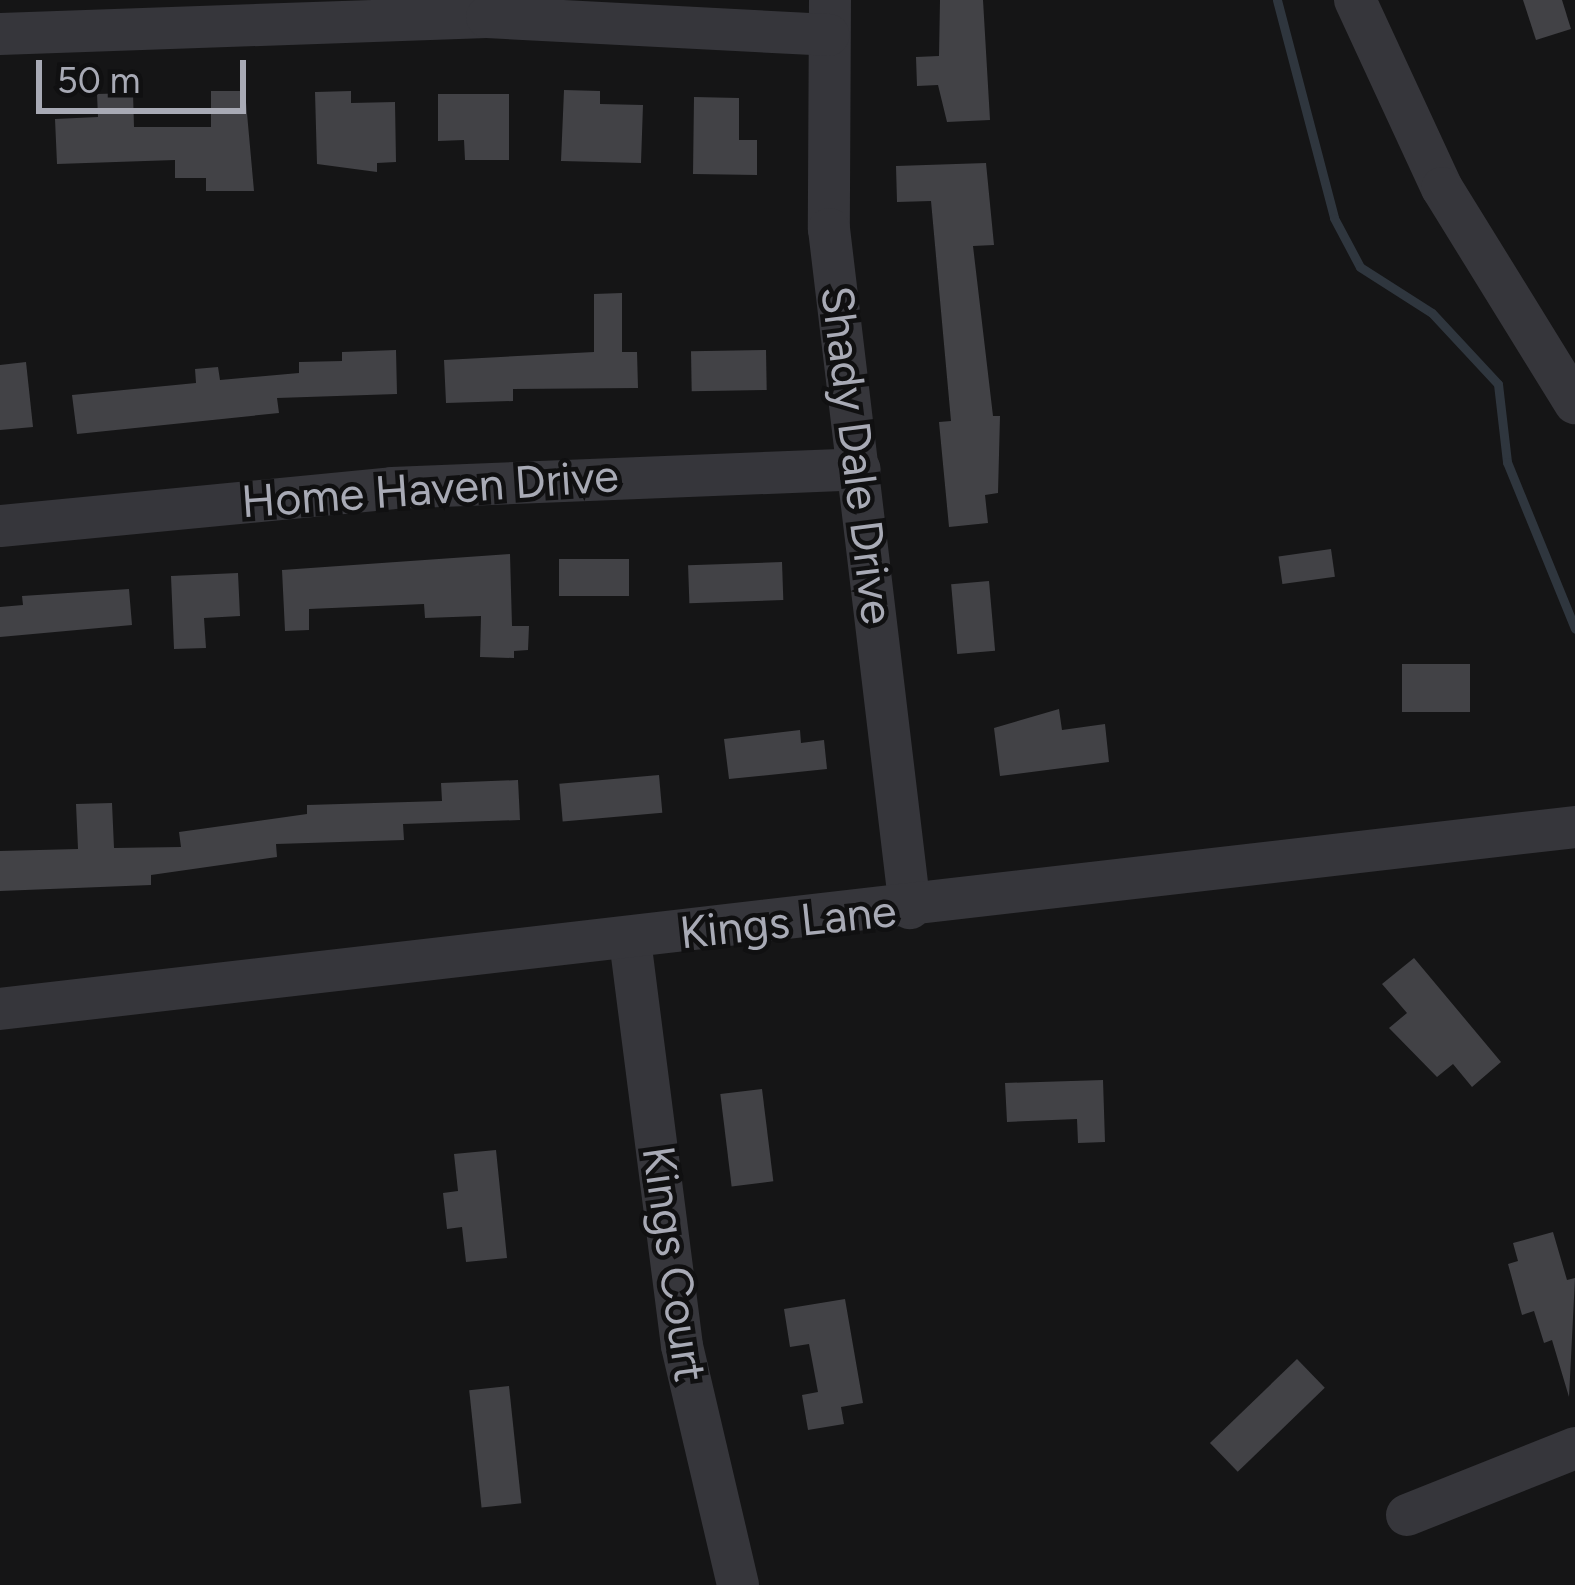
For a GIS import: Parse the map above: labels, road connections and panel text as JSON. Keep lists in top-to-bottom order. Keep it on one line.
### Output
{"streets":{"street":["Shady Dale Drive","Home Haven Drive","Kings Lane","Kings Court"]},"crossings":[["Shady Dale Drive","Home Haven Drive"],["Shady Dale Drive","Kings Lane"],["Kings Lane","Kings Court"]],"scale_bar":"50 m"}
